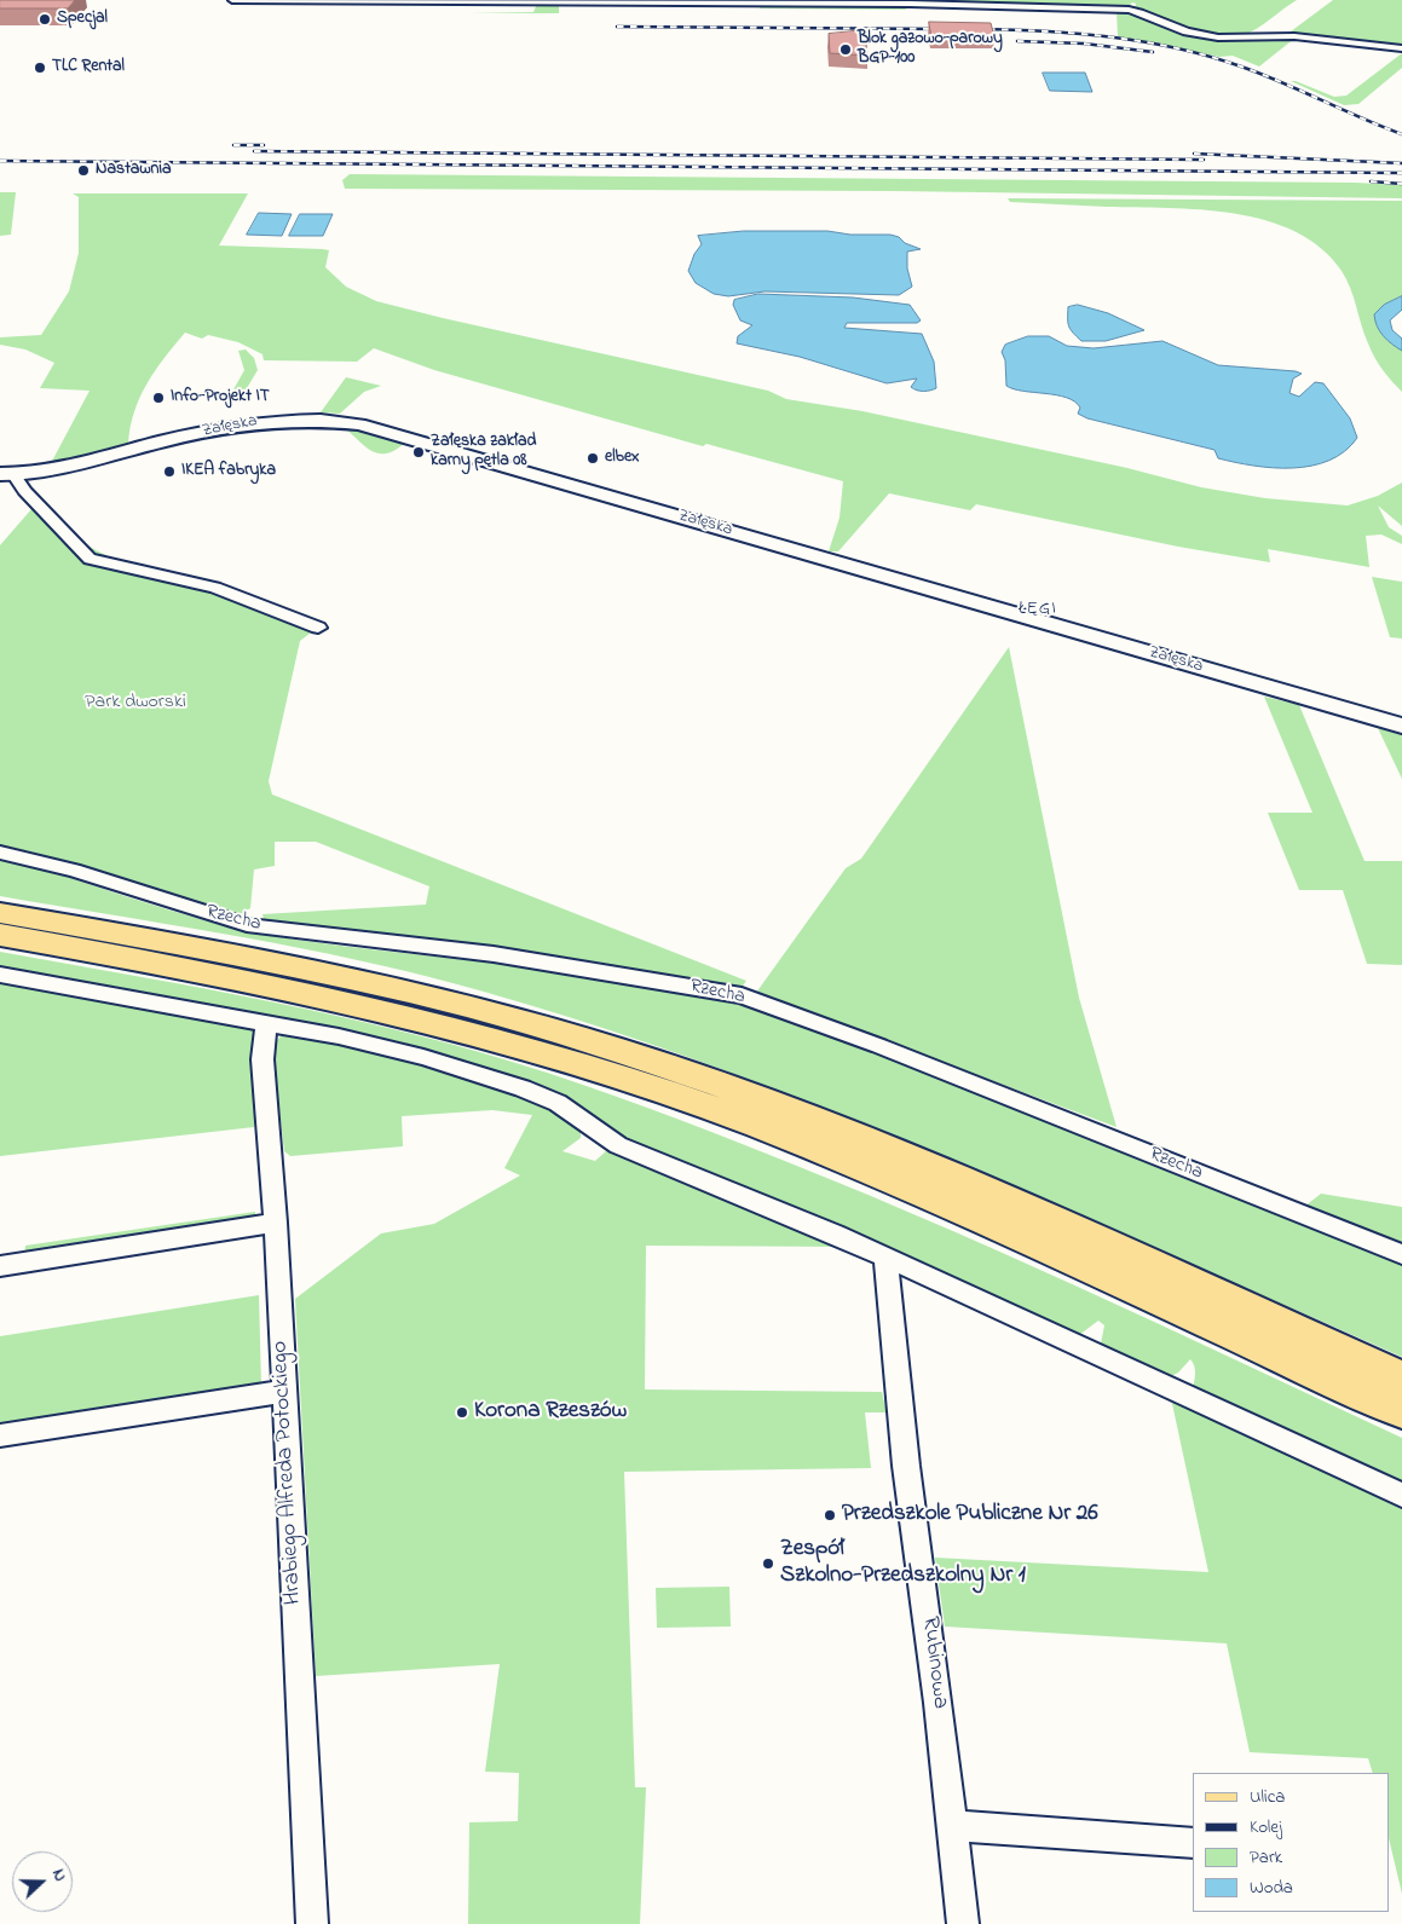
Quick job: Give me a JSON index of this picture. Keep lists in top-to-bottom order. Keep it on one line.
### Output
{"streets":{"street":["Załęska","Rzecha","Hrabiego Alfreda Potockiego","Rubinowa"]},"districts":["ŁĘGI"],"parks":["Park dworski"],"places":["Specjal","Blok gazowo-parowy BGP-100","TLC Rental","Nastawnia","Info-Projekt IT","Załęska zakład karny pętla 08","elbex","IKEA fabryka","Korona Rzeszów","Przedszkole Publiczne Nr 26","Zespół Szkolno-Przedszkolny Nr 1"],"legend":["Ulica","Kolej","Park","Woda"],"north":"right"}
